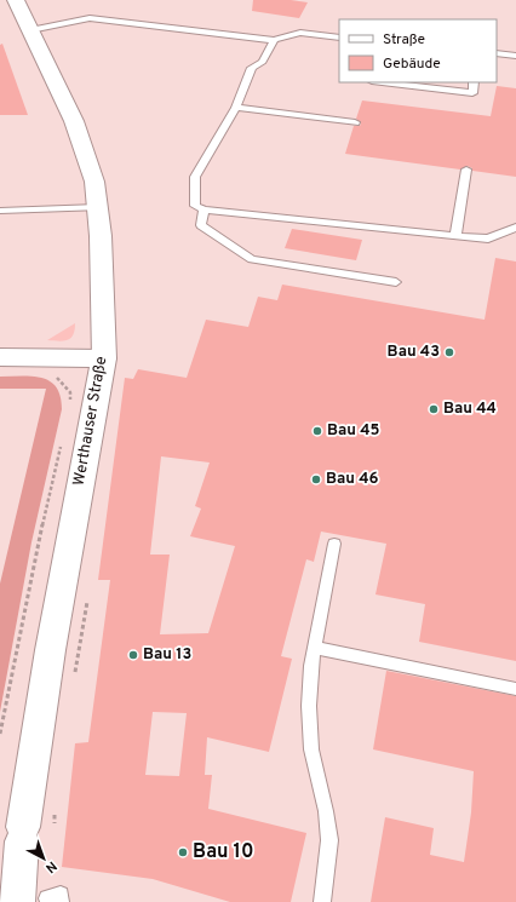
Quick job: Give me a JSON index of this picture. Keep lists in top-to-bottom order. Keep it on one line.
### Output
{"streets":{"main road":["Werthauser Straße"]},"places":["Bau 43","Bau 44","Bau 45","Bau 46","Bau 13","Bau 10"],"legend":["Straße","Gebäude"],"north":"bottom right"}
